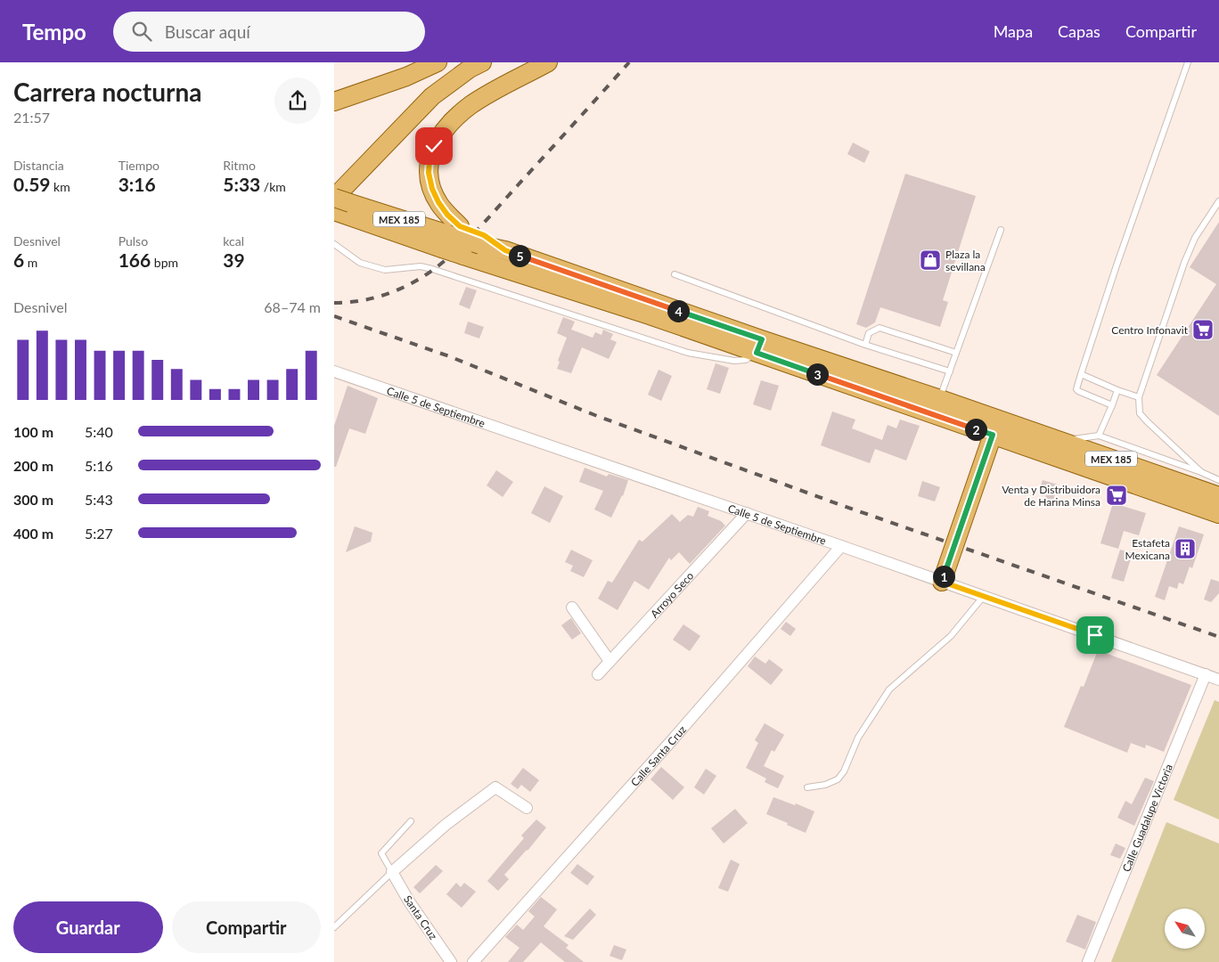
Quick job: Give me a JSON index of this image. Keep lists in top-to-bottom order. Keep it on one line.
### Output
{"streets":{"main road":["MEX 185"],"street":["Calle 5 de Septiembre","Arroyo Seco","Calle Santa Cruz","Calle Guadalupe Victoria","Santa Cruz"]},"crossings":[["Calle 5 de Septiembre","Arroyo Seco"],["Calle 5 de Septiembre","Calle Santa Cruz"],["Calle 5 de Septiembre","Calle Guadalupe Victoria"]],"places":{"shop":["Plaza la sevillana"],"supermarket":["Centro Infonavit","Venta y Distribuidora de Harina Minsa"],"building":["Estafeta Mexicana"]},"north":"top left","page":{"header":"Tempo","search":"Buscar aquí","nav":["Mapa","Capas","Compartir"],"heading":["Carrera nocturna","21:57"],"stats":[["Distancia","0.59 km"],["Tiempo","3:16"],["Ritmo","5:33 /km"],["Desnivel","6 m"],["Pulso","166 bpm"],["kcal","39"]],"pins":["5","4","3","2","1"],"chart":["Desnivel","68–74 m"],"list":[{"name":"100 m","note":"5:40"},{"name":"200 m","note":"5:16"},{"name":"300 m","note":"5:43"},{"name":"400 m","note":"5:27"}],"buttons":["Guardar","Compartir"]}}
